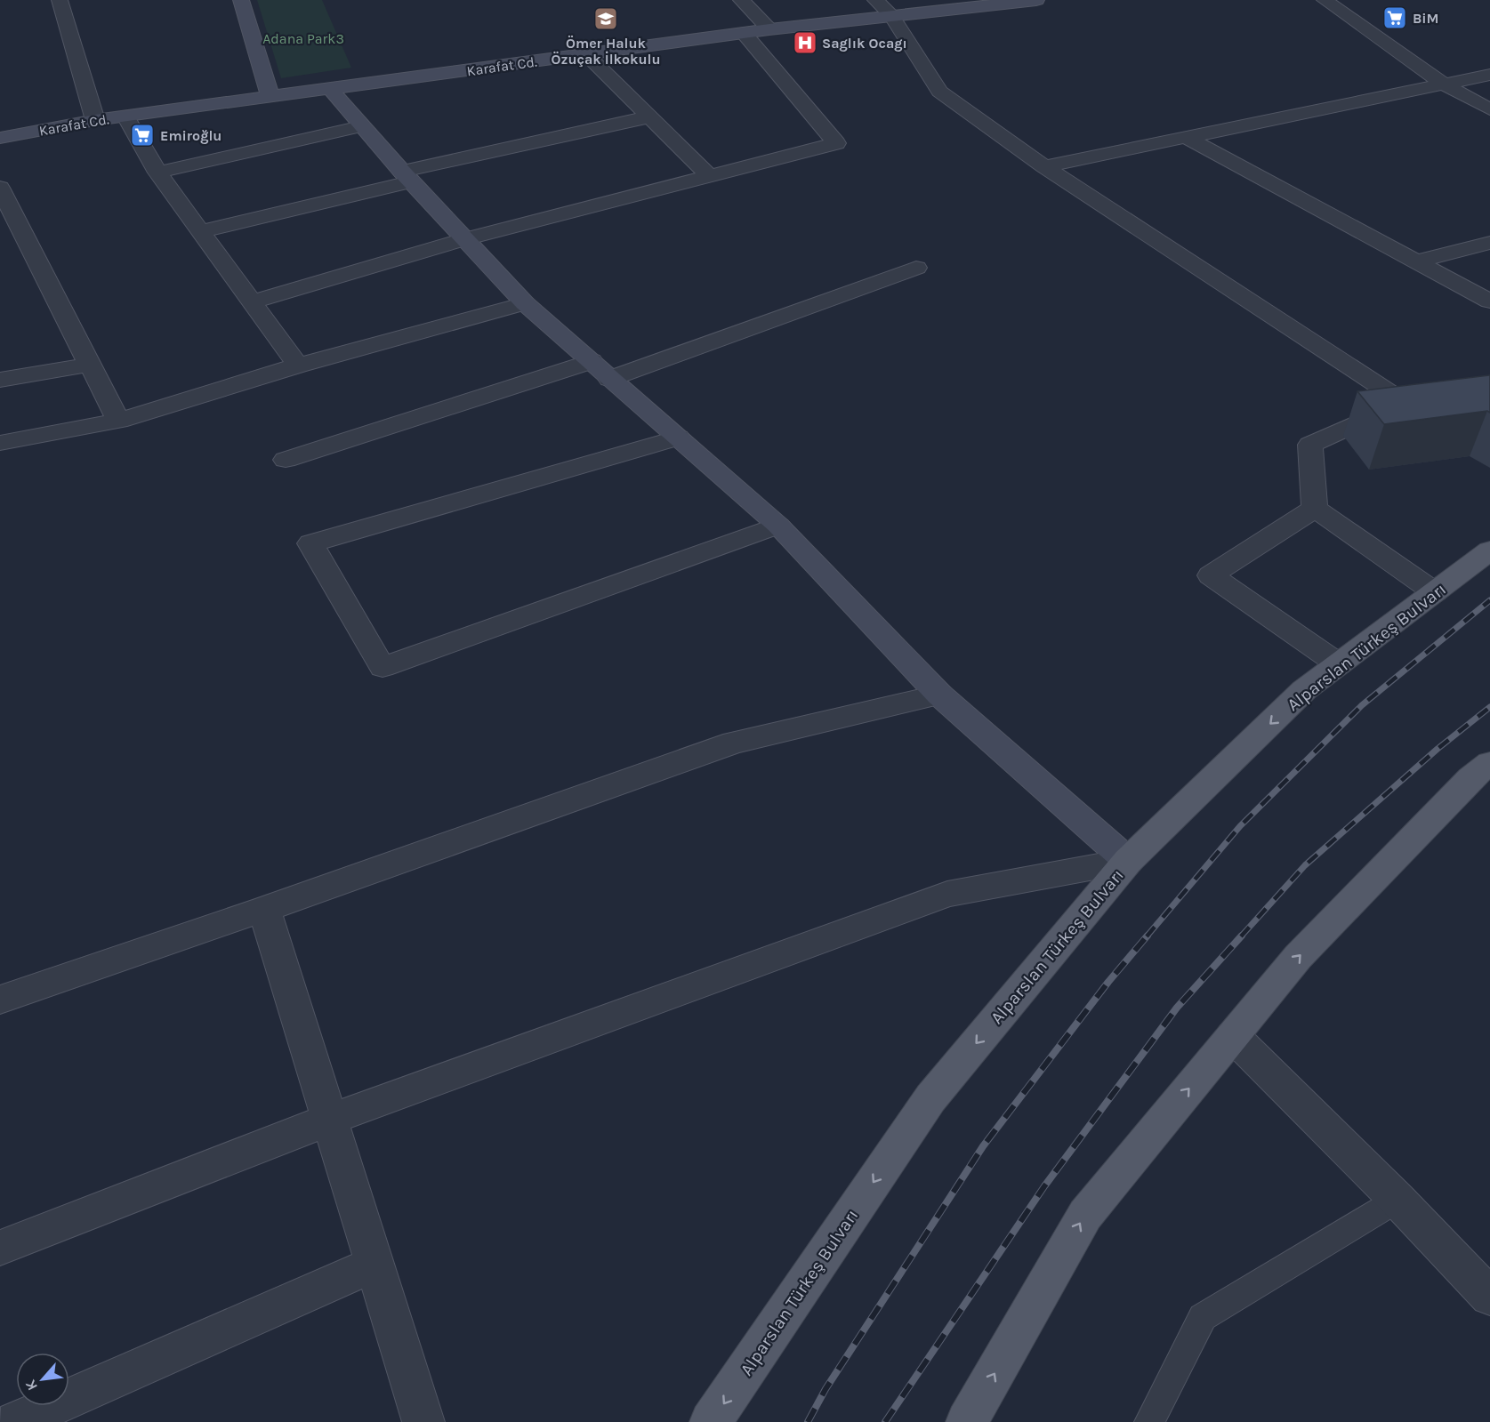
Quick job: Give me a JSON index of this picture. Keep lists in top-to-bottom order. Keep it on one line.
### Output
{"streets":{"main road":["Karafat Cd.","Alparslan Türkeş Bulvarı"]},"parks":["Adana Park3"],"places":{"supermarket":["BiM","Emiroğlu"],"school or university":["Ömer Haluk Özuçak İlkokulu"],"hospital":["Saglık Ocagı"]},"north":"bottom left"}
